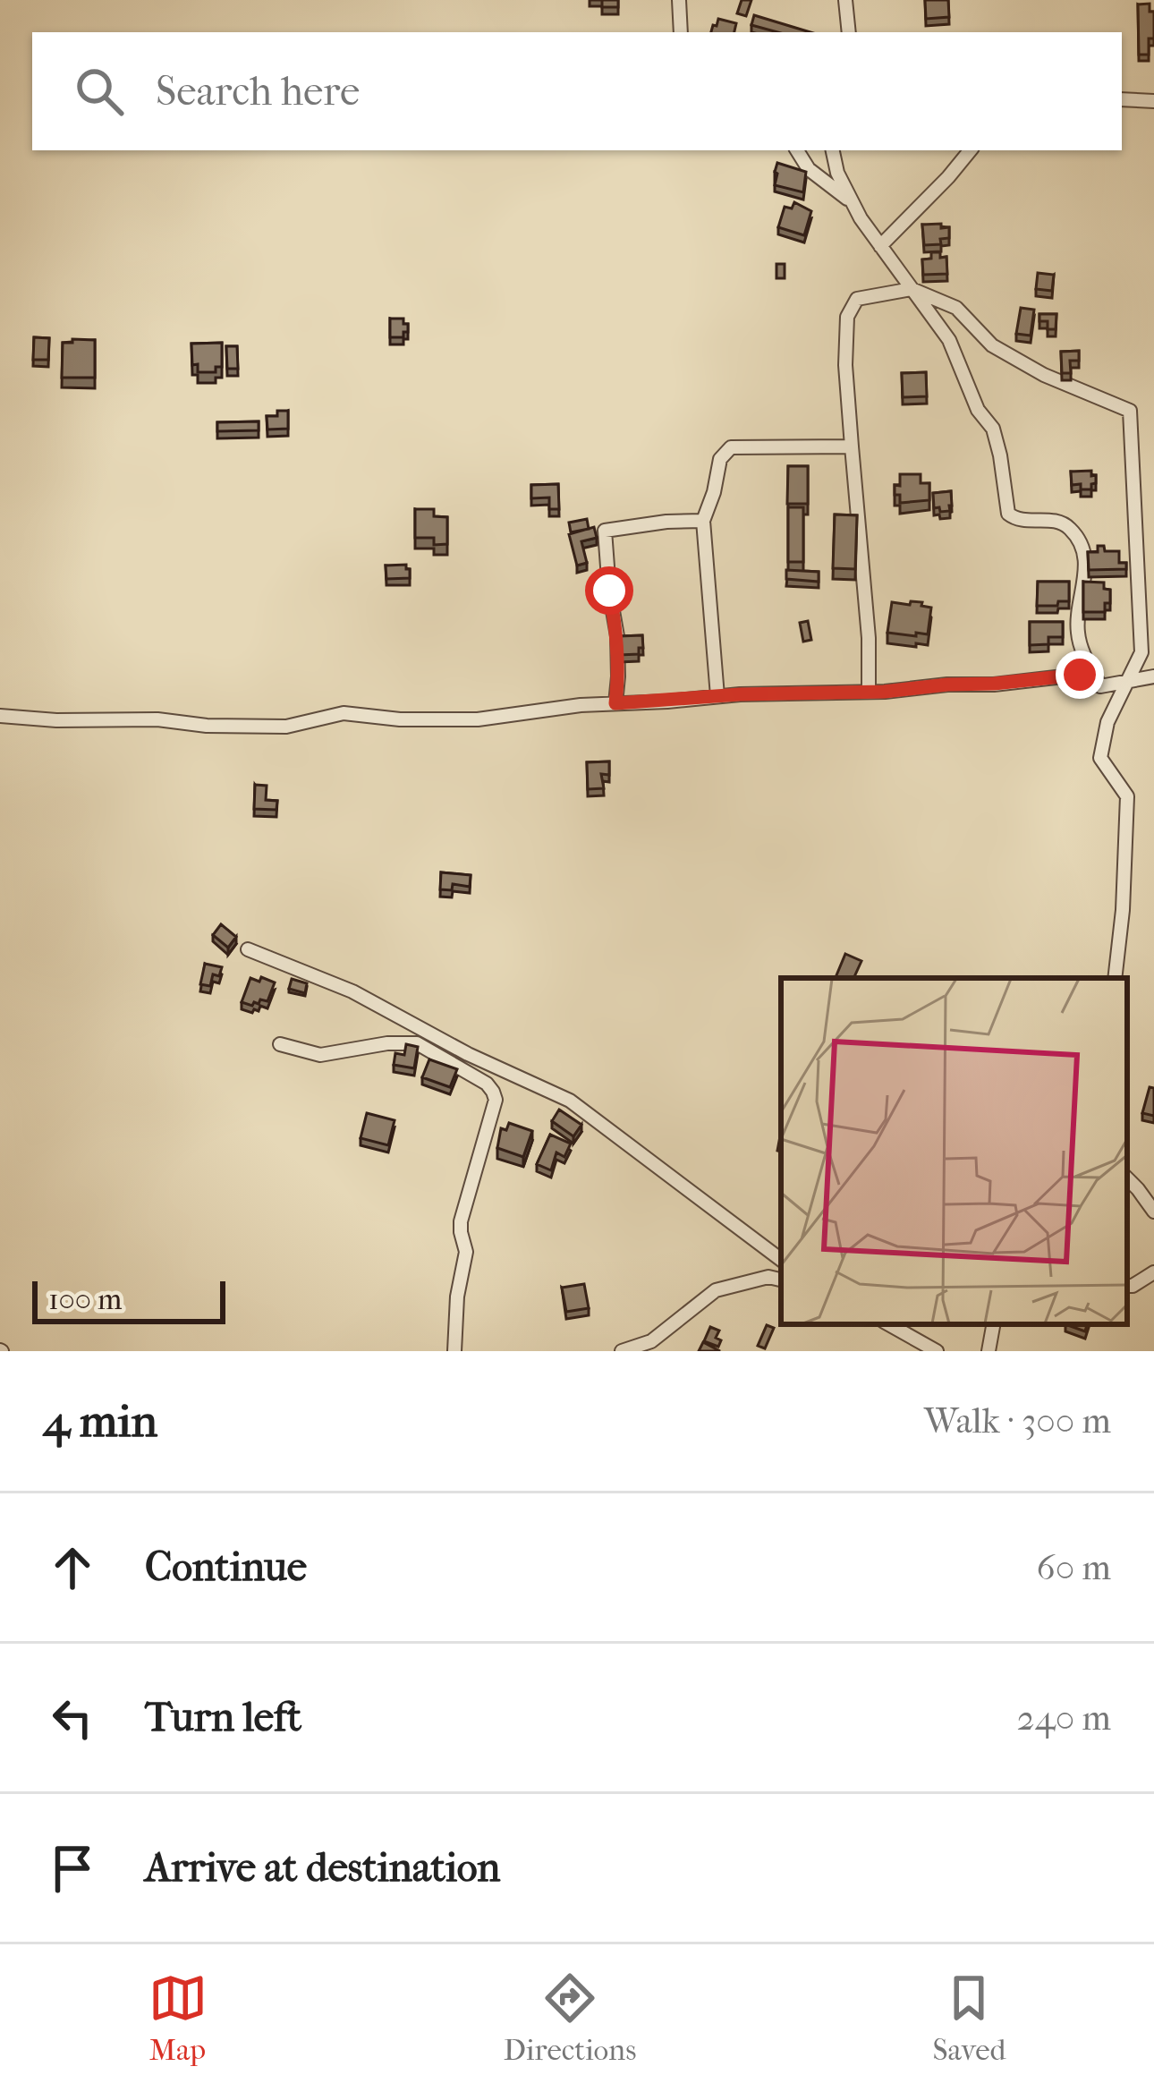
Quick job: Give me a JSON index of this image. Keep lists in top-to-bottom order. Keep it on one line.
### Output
{"scale_bar":"100 m","page":{"search":"Search here","scale":"100 m","heading":["4 min","Walk · 300 m"],"list":[["Continue","60 m"],["Turn left","240 m"],"Arrive at destination"],"nav":["Map","Directions","Saved"]}}
